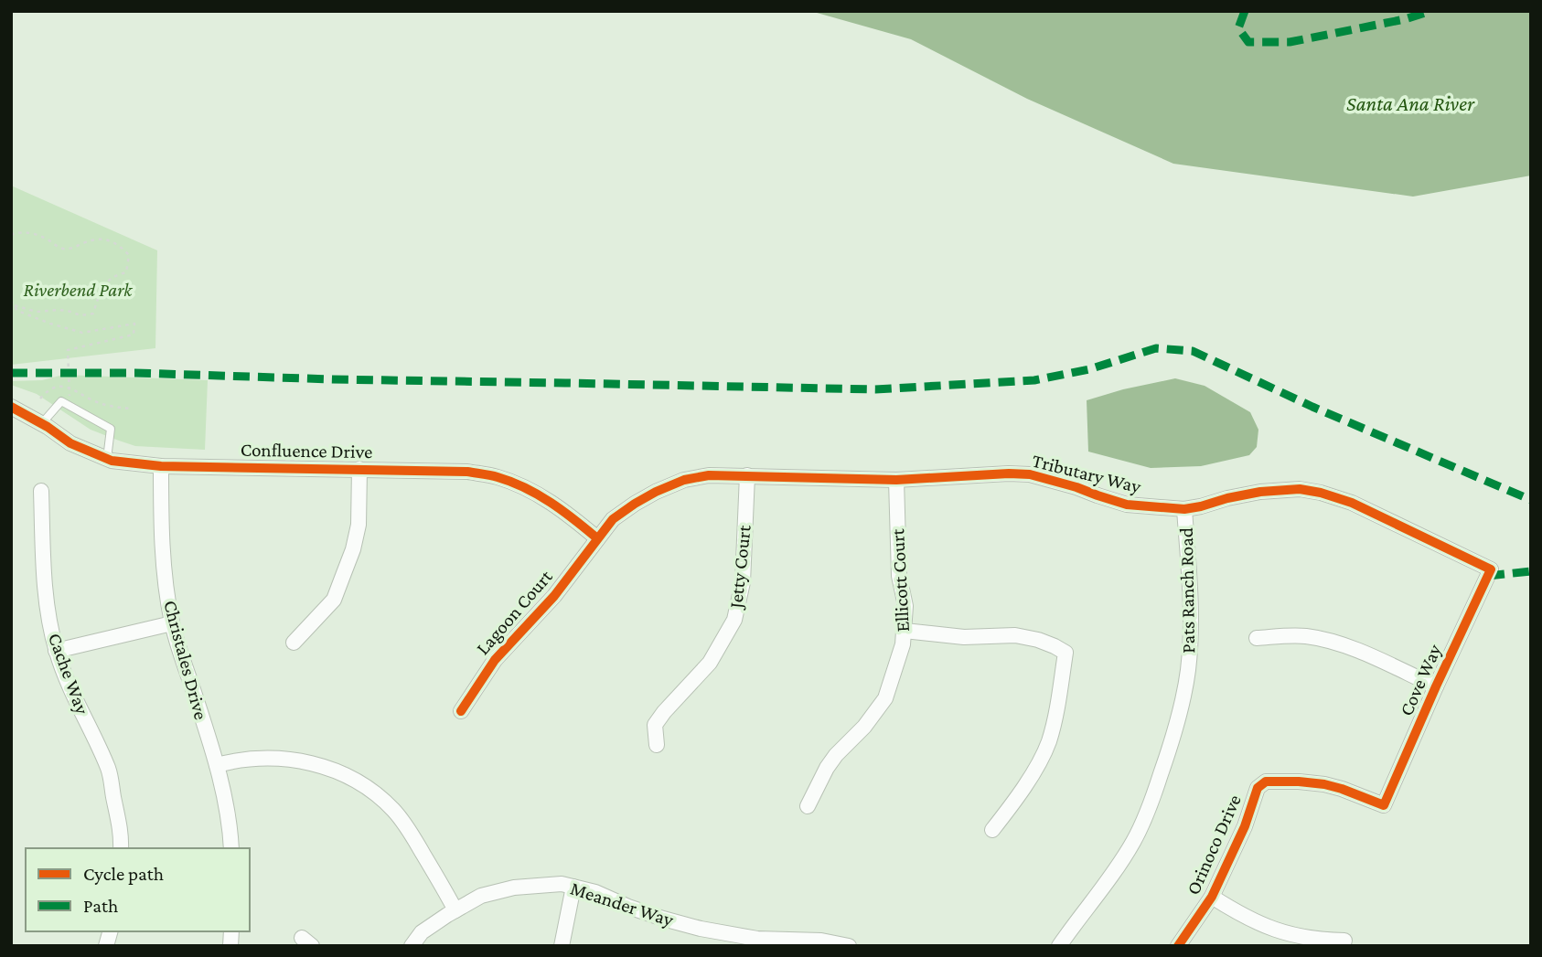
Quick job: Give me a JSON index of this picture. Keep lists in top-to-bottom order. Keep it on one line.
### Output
{"streets":{"street":["Confluence Drive","Tributary Way","Jetty Court","Ellicott Court","Pats Ranch Road","Lagoon Court","Christales Drive","Cache Way","Cove Way","Orinoco Drive","Meander Way"]},"crossings":[["Confluence Drive","Tributary Way"],["Confluence Drive","Lagoon Court"],["Confluence Drive","Christales Drive"],["Tributary Way","Jetty Court"],["Tributary Way","Ellicott Court"],["Tributary Way","Pats Ranch Road"],["Tributary Way","Lagoon Court"],["Tributary Way","Cove Way"],["Cove Way","Orinoco Drive"]],"water":["Santa Ana River"],"parks":["Riverbend Park"],"legend":["Cycle path","Path"]}
